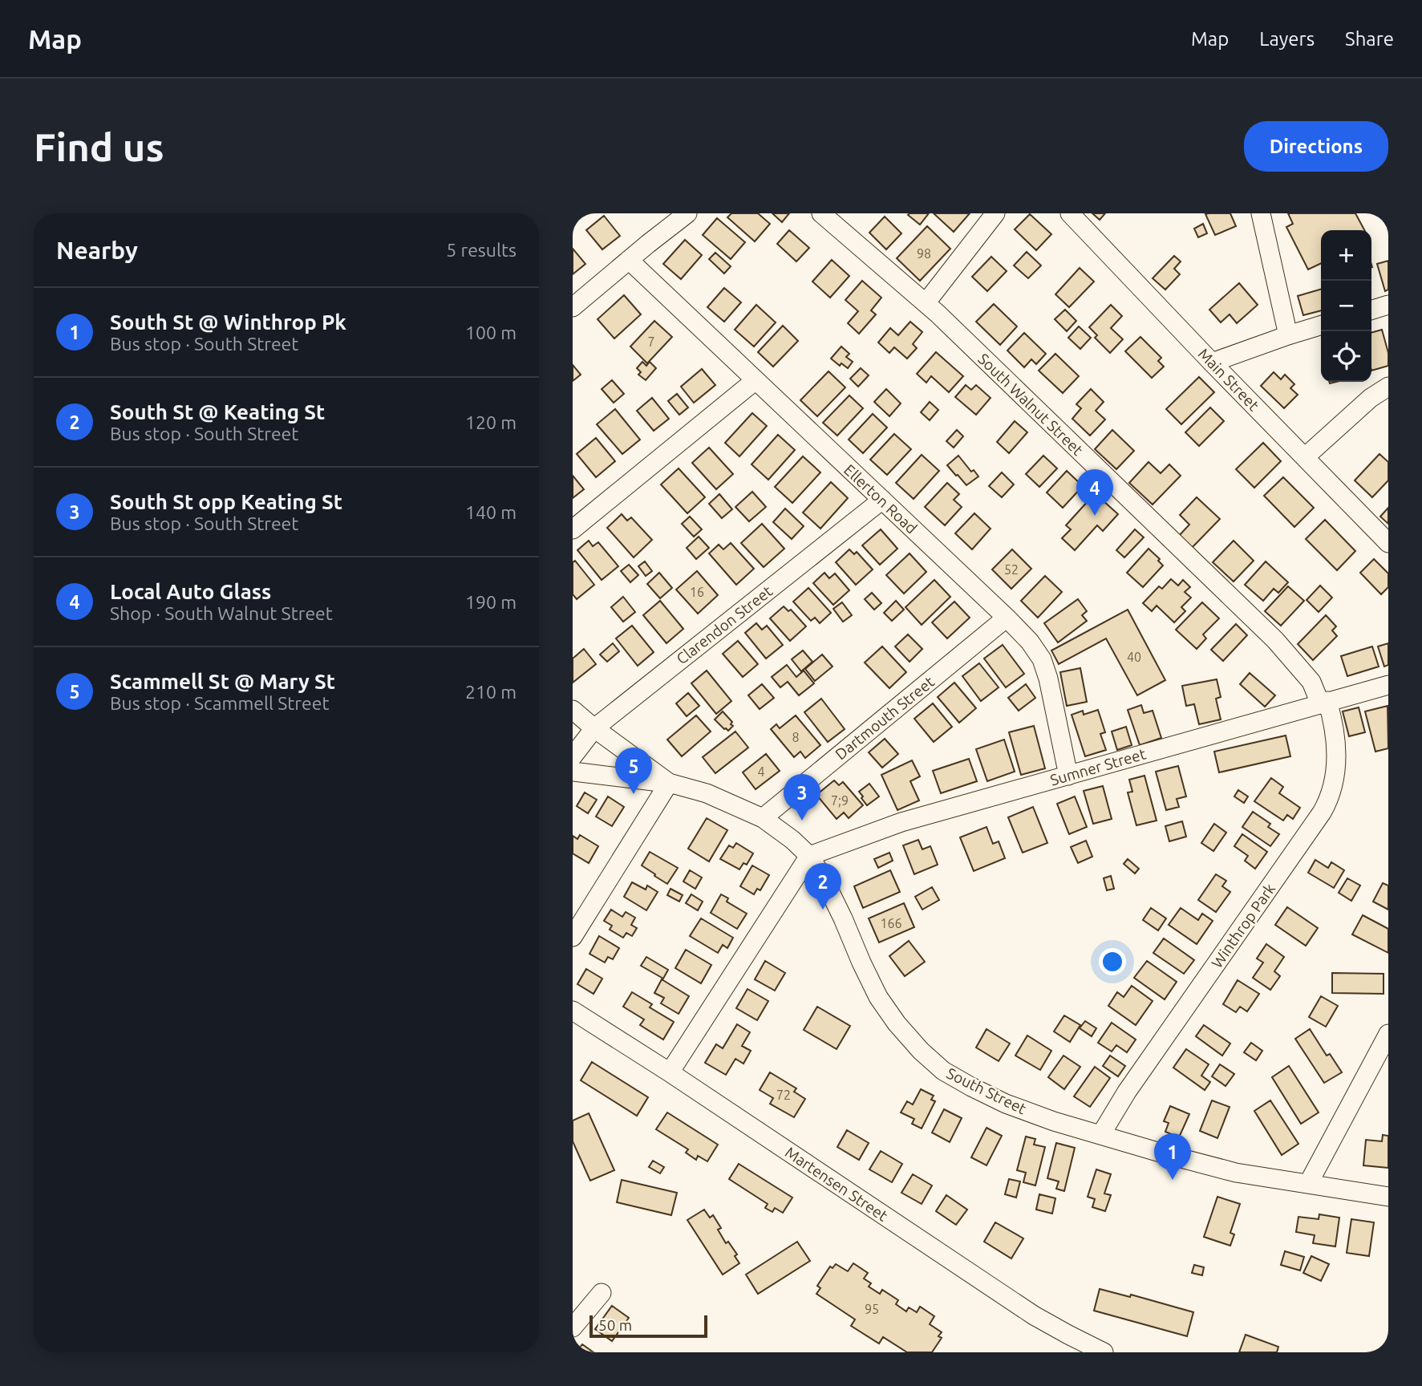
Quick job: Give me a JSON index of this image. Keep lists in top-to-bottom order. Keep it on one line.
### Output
{"streets":{"street":["Main Street","South Walnut Street","Ellerton Road","Clarendon Street","Dartmouth Street","Sumner Street","Winthrop Park","South Street","Martensen Street"]},"crossings":[["South Walnut Street","Sumner Street"],["South Walnut Street","Winthrop Park"],["Ellerton Road","Clarendon Street"],["Ellerton Road","Dartmouth Street"],["Ellerton Road","Sumner Street"],["Clarendon Street","South Street"],["Dartmouth Street","South Street"],["Sumner Street","Winthrop Park"],["Sumner Street","South Street"],["Winthrop Park","South Street"]],"house_numbers":["98","7","52","16","40","8","4","7;9","166","72","95"],"scale_bar":"50 m","page":{"header":"Map","nav":["Map","Layers","Share"],"buttons":"Directions","title":"Find us","heading":["Nearby","5 results"],"map_buttons":["+","−"],"list":[{"mark":"1","name":"South St @ Winthrop Pk","note":"Bus stop · South Street","value":"100 m"},{"mark":"2","name":"South St @ Keating St","note":"Bus stop · South Street","value":"120 m"},{"mark":"3","name":"South St opp Keating St","note":"Bus stop · South Street","value":"140 m"},{"mark":"4","name":"Local Auto Glass","note":"Shop · South Walnut Street","value":"190 m"},{"mark":"5","name":"Scammell St @ Mary St","note":"Bus stop · Scammell Street","value":"210 m"}],"pins":["4","5","3","2","1"],"scale":"50 m"}}
